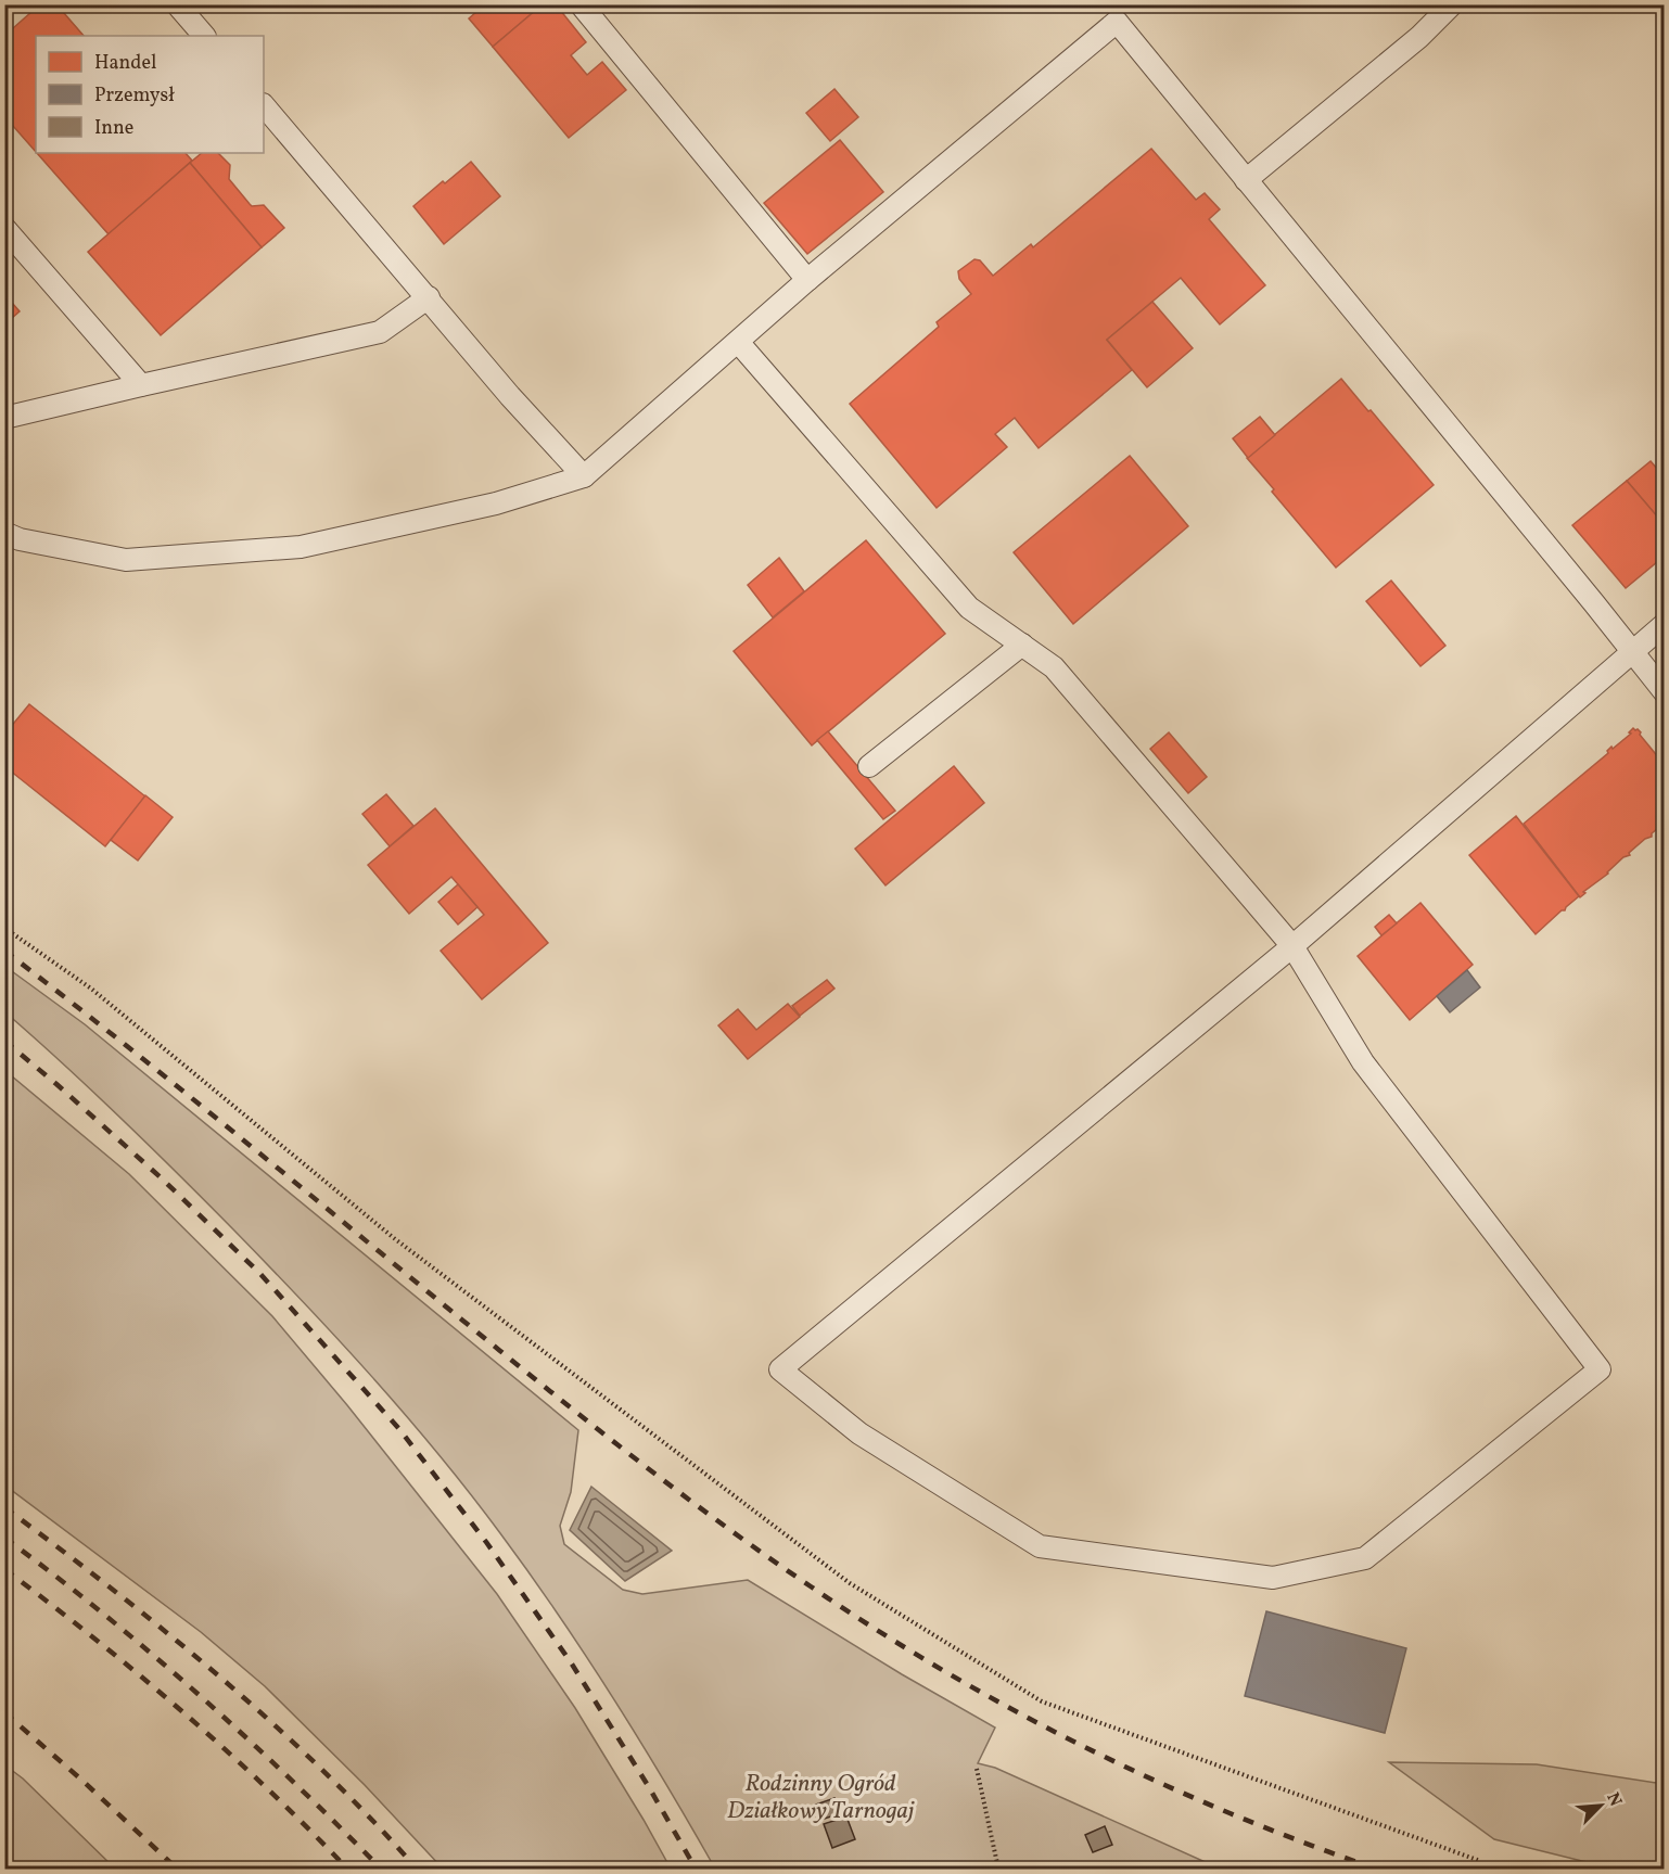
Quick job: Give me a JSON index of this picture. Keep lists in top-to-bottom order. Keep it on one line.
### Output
{"parks":["Rodzinny Ogród Działkowy Tarnogaj"],"legend":["Handel","Przemysł","Inne"],"north":"top right"}
